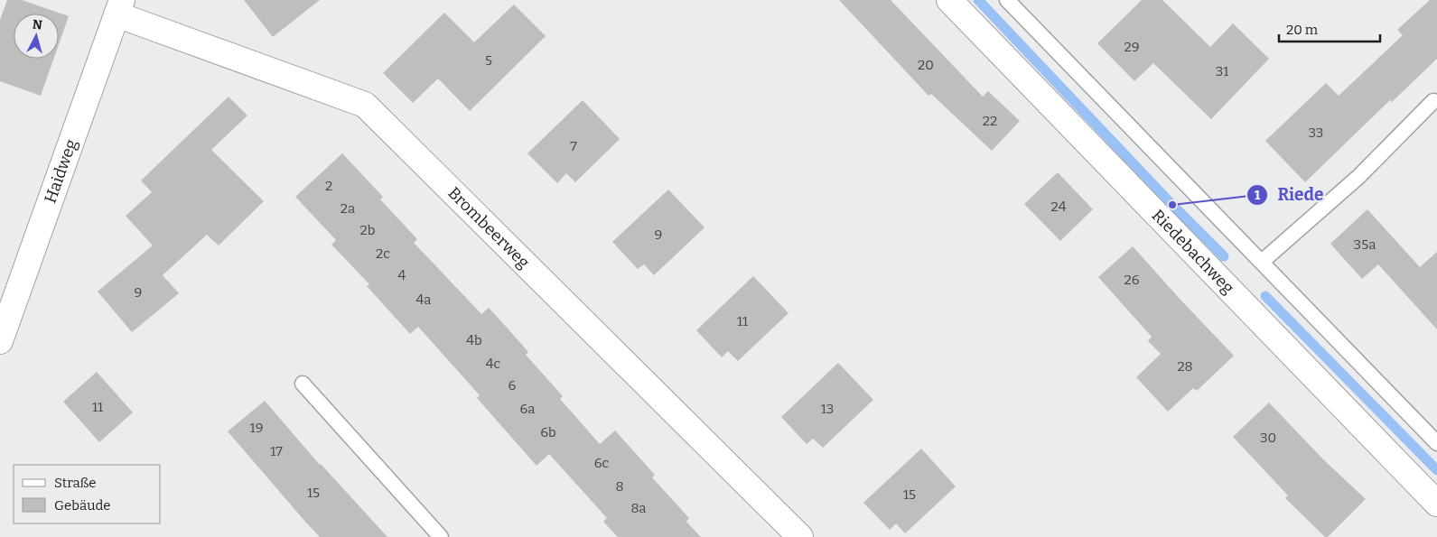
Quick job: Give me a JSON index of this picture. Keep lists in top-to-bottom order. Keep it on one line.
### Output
{"streets":{"street":["Haidweg","Brombeerweg","Riedebachweg"]},"crossings":[["Haidweg","Brombeerweg"]],"places":["Riede"],"house_numbers":["29","5","20","31","22","33","7","2","24","2a","2b","9","35a","2c","4","26","9","4a","11","4b","4c","28","6","11","6a","13","19","6b","30","17","6c","8","15","15","8a"],"legend":["Straße","Gebäude"],"scale_bar":"20 m","north":"top"}
